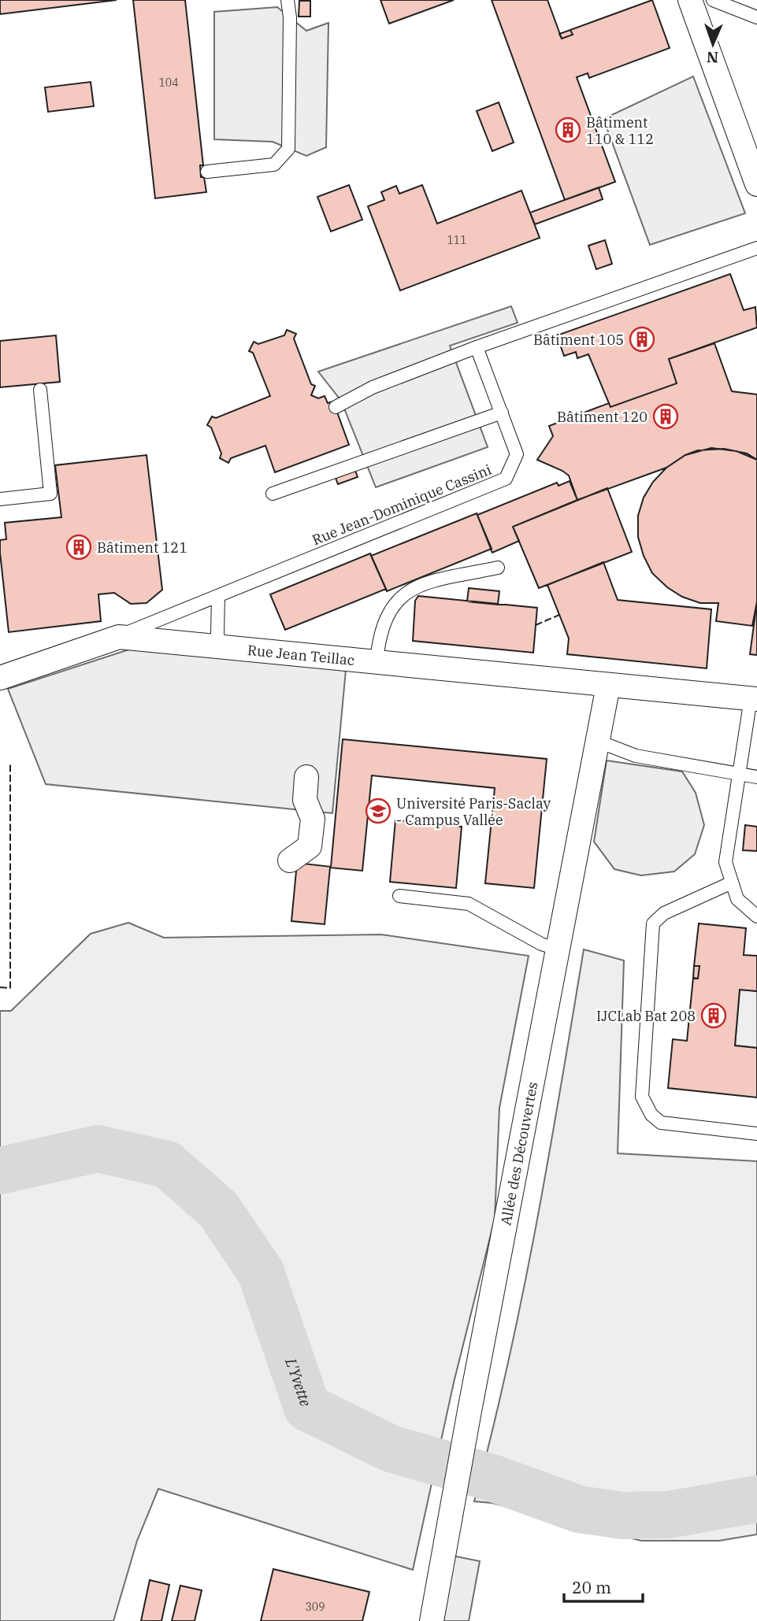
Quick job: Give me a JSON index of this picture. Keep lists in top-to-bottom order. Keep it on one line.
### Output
{"streets":{"street":["Rue Jean Teillac","Allée des Découvertes"],"lane":["Rue Jean-Dominique Cassini"]},"crossings":[["Rue Jean-Dominique Cassini","Rue Jean Teillac"],["Rue Jean Teillac","Allée des Découvertes"]],"water":["L'Yvette"],"places":{"building":["Bâtiment 110 & 112","Bâtiment 105","Bâtiment 120","Bâtiment 121","IJCLab Bat 208"],"school or university":["Université Paris-Saclay - Campus Vallée"]},"house_numbers":["104","111","309"],"scale_bar":"20 m","north":"bottom"}
